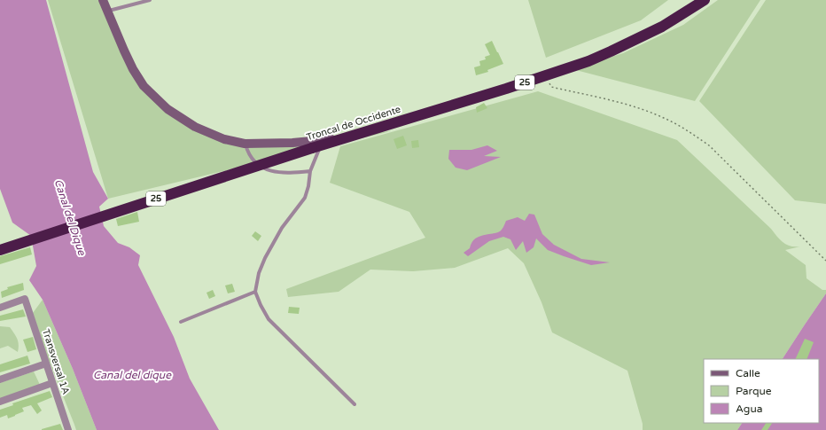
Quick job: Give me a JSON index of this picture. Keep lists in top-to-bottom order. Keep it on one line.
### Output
{"streets":{"highway":["25","Troncal de Occidente"],"street":["Transversal 1A"]},"water":["Canal del Dique","Canal del dique"],"legend":["Calle","Parque","Agua"]}
